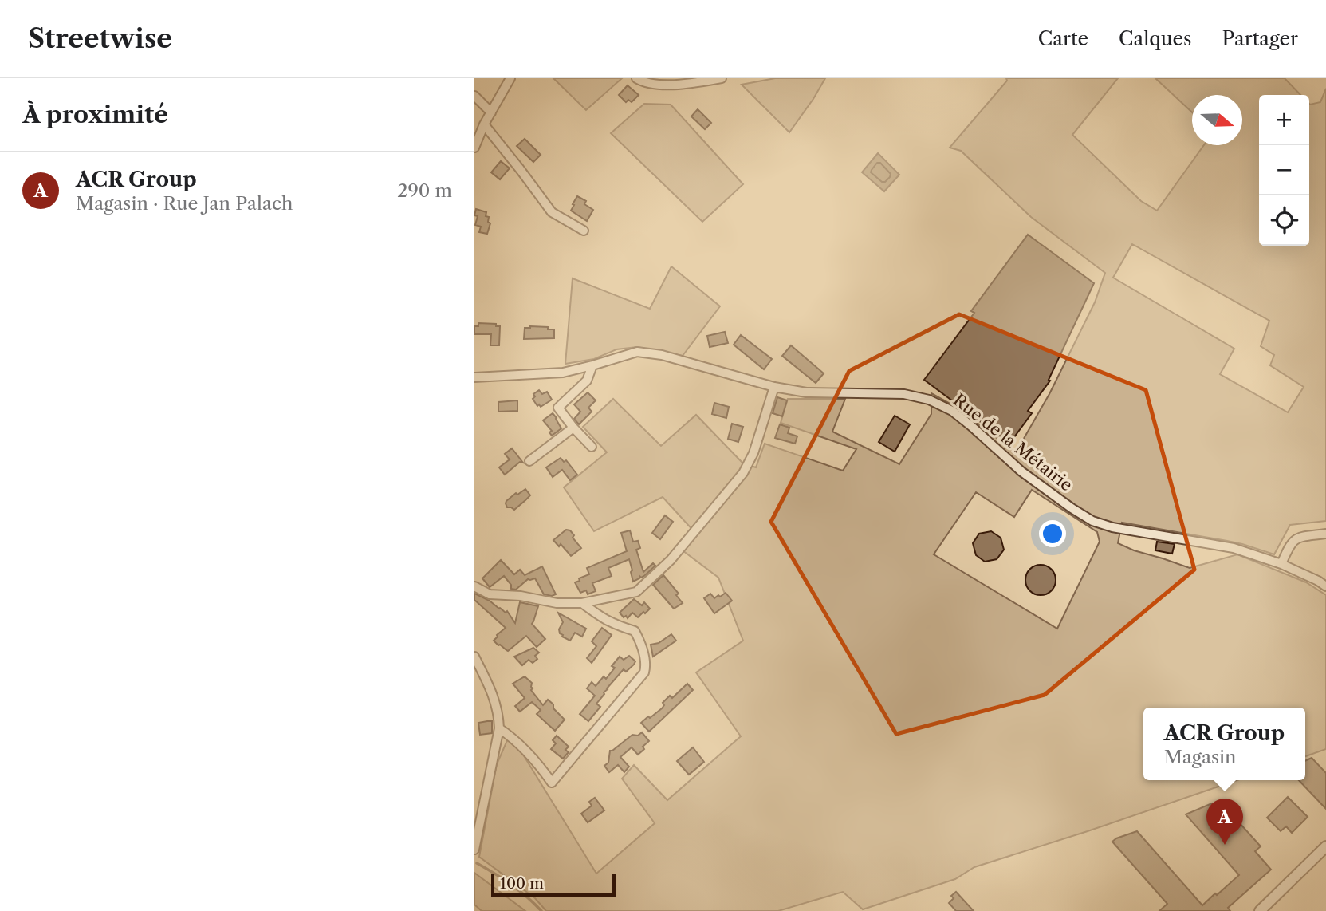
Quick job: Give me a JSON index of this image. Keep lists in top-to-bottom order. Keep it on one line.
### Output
{"streets":{"street":["Rue de la Métairie"]},"scale_bar":"100 m","north":"right","page":{"header":"Streetwise","nav":["Carte","Calques","Partager"],"heading":"À proximité","map_buttons":["+","−"],"list":[{"mark":"A","name":"ACR Group","note":"Magasin · Rue Jan Palach","value":"290 m"}],"popup":["ACR Group","Magasin"],"pins":"A","scale":"100 m"}}
